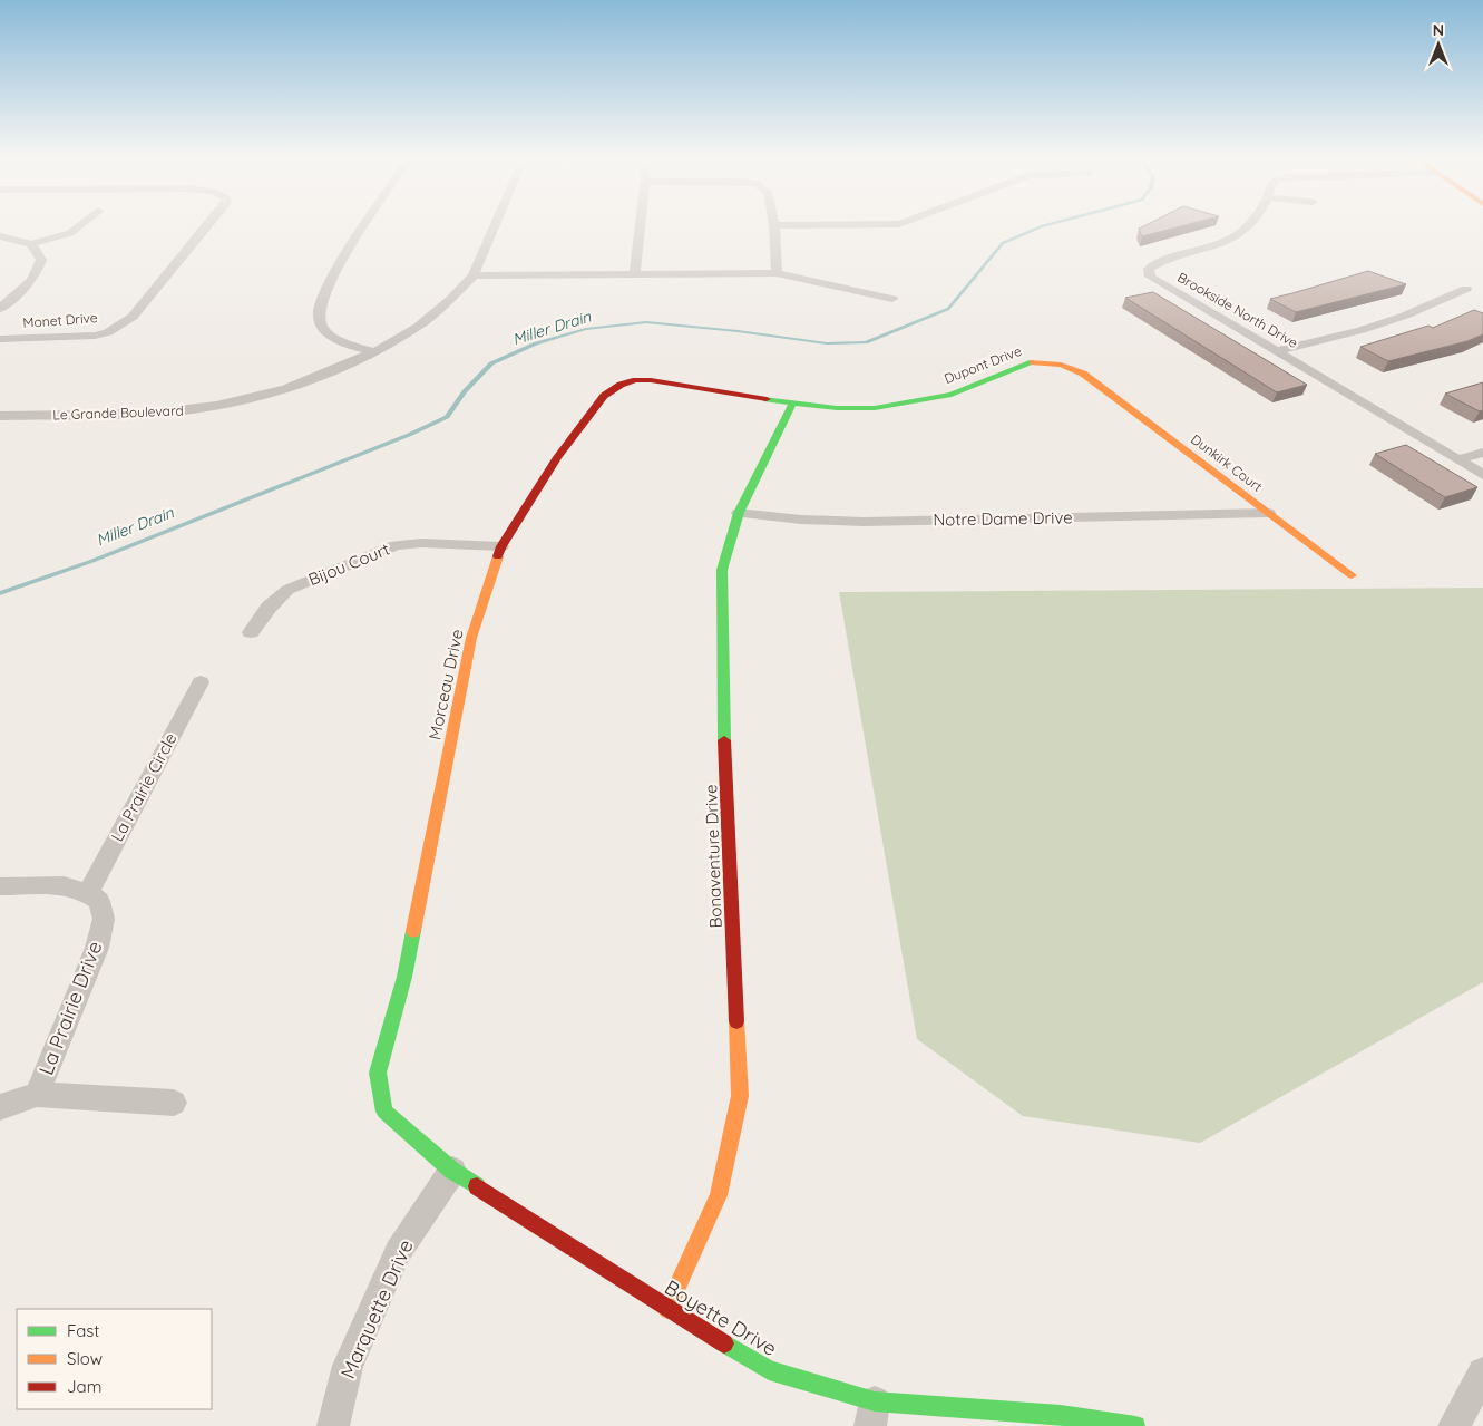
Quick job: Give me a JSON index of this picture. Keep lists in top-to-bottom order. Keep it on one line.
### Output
{"streets":{"street":["Brookside North Drive","Monet Drive","Dupont Drive","Le Grande Boulevard","Dunkirk Court","Notre Dame Drive","Bijou Court","Morceau Drive","La Prairie Circle","Bonaventure Drive","La Prairie Drive","Marquette Drive","Boyette Drive"]},"crossings":[["Dupont Drive","Dunkirk Court"],["Dupont Drive","Morceau Drive"],["Dupont Drive","Bonaventure Drive"],["Dunkirk Court","Notre Dame Drive"],["Notre Dame Drive","Bonaventure Drive"],["Bijou Court","Morceau Drive"],["Morceau Drive","Bonaventure Drive"],["Morceau Drive","Marquette Drive"],["Morceau Drive","Boyette Drive"],["La Prairie Circle","La Prairie Drive"],["Bonaventure Drive","Boyette Drive"],["Marquette Drive","Boyette Drive"]],"water":["Miller Drain"],"legend":["Fast","Slow","Jam"],"north":"top"}
